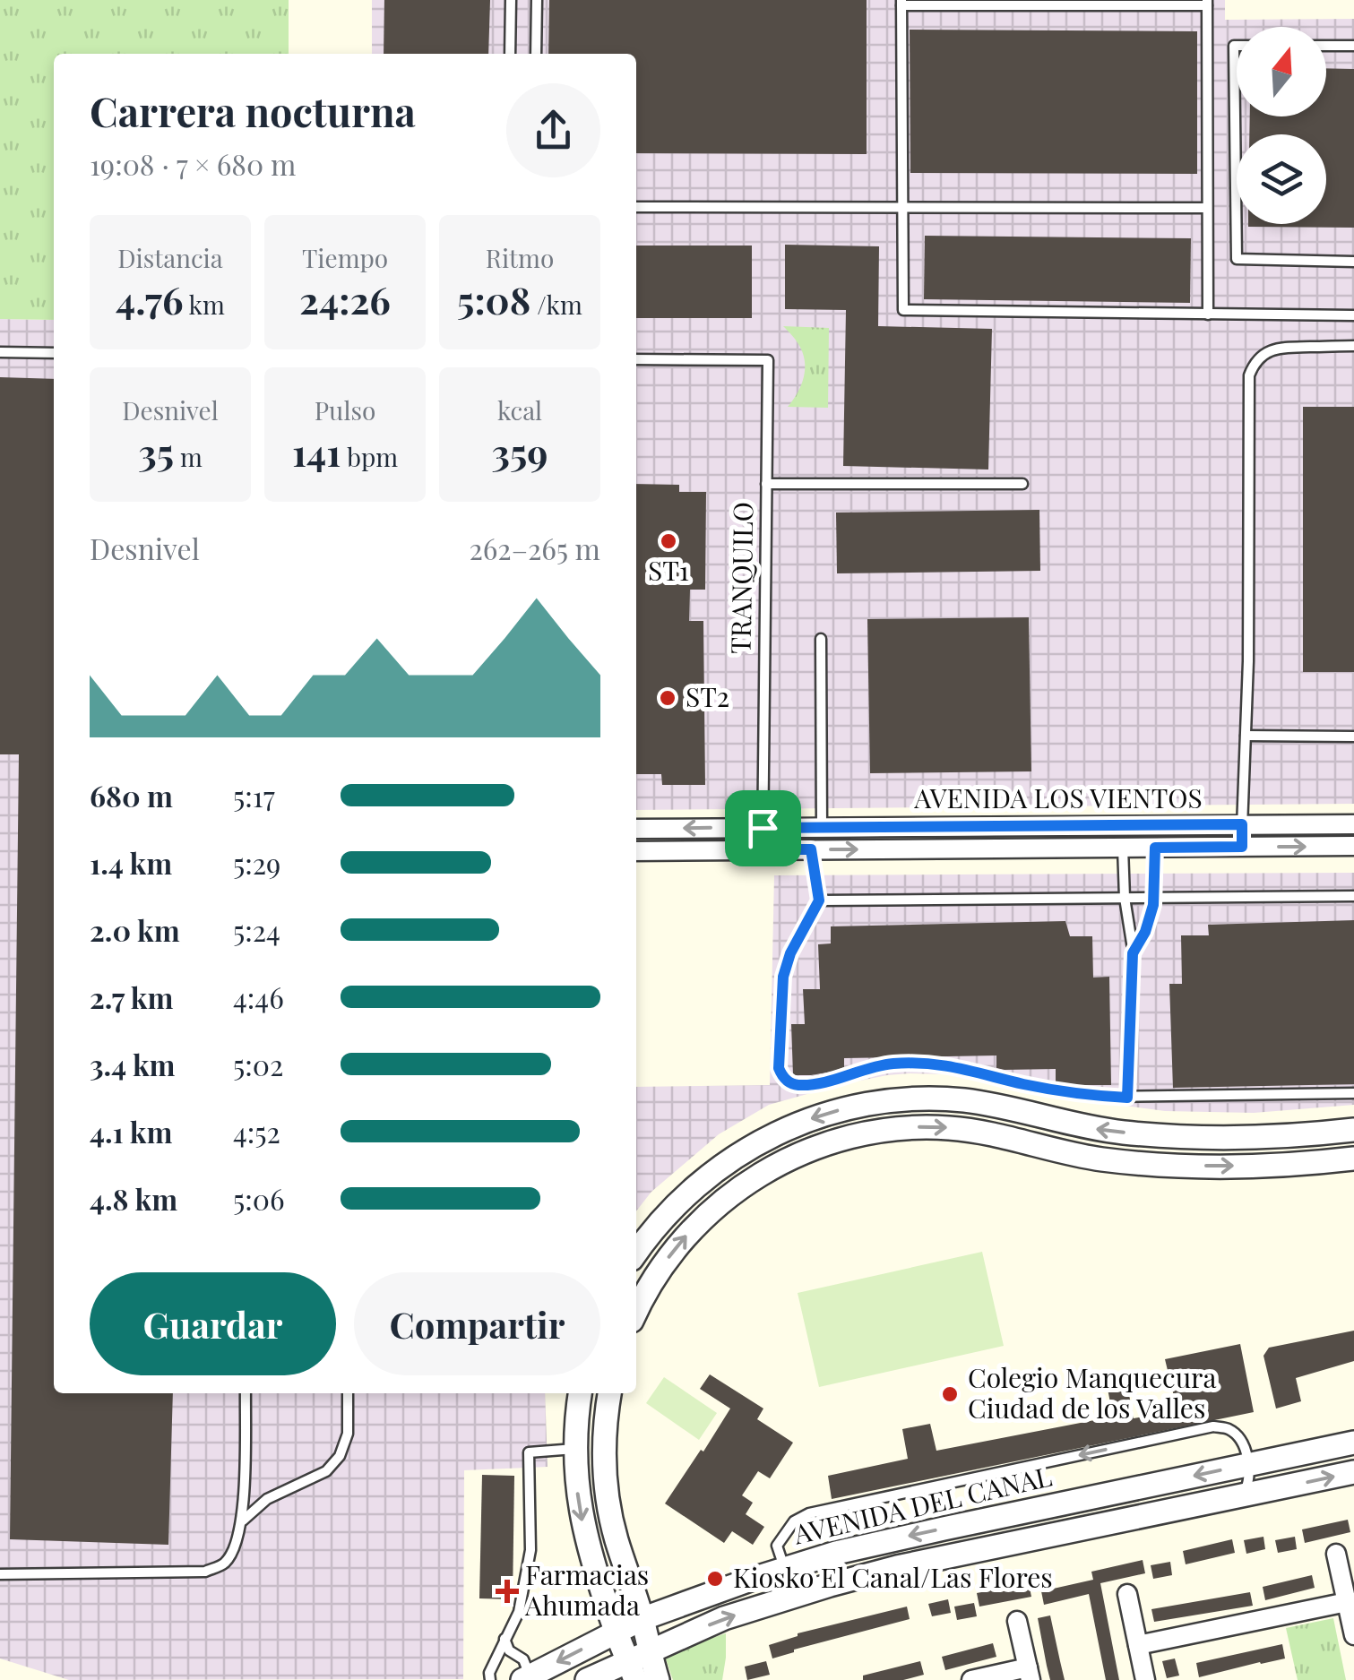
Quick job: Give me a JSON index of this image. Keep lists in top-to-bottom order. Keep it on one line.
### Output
{"streets":{"street":["AVENIDA LOS VIENTOS","AVENIDA DEL CANAL"],"lane":["TRANQUILO"]},"crossings":[["TRANQUILO","AVENIDA LOS VIENTOS"]],"places":{"other":["ST1","ST2","Colegio Manquecura Ciudad de los Valles","Kiosko El Canal/Las Flores"],"health":["Farmacias Ahumada"]},"north":"top","page":{"heading":["Carrera nocturna","19:08 · 7 × 680 m"],"stats":[["Distancia","4.76 km"],["Tiempo","24:26"],["Ritmo","5:08 /km"],["Desnivel","35 m"],["Pulso","141 bpm"],["kcal","359"]],"chart":["Desnivel","262–265 m"],"list":[{"name":"680 m","note":"5:17"},{"name":"1.4 km","note":"5:29"},{"name":"2.0 km","note":"5:24"},{"name":"2.7 km","note":"4:46"},{"name":"3.4 km","note":"5:02"},{"name":"4.1 km","note":"4:52"},{"name":"4.8 km","note":"5:06"}],"buttons":["Guardar","Compartir"]}}
